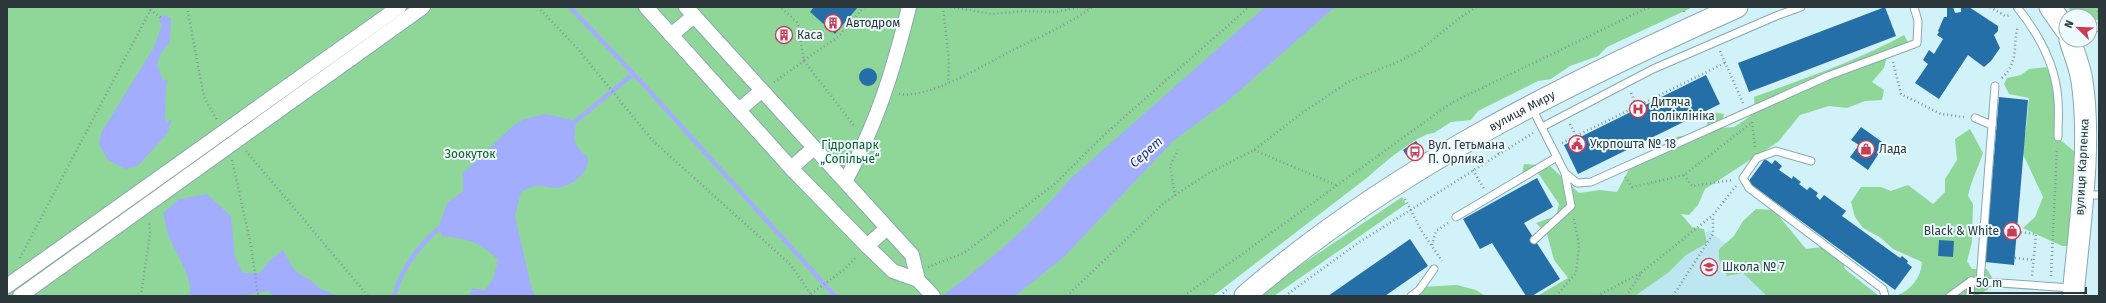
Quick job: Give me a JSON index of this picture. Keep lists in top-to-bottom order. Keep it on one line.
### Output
{"streets":{"main road":["вулиця Миру","вулиця Карпенка"]},"water":["Серет"],"parks":["Гідропарк „Сопільче“","Зоокуток"],"places":{"building":["Автодром","Каса"],"hospital":["Дитяча поліклініка"],"public building":["Укрпошта № 18"],"shop":["Лада","Black & White"],"bus stop":["Вул. Гетьмана П. Орлика"],"school or university":["Школа № 7"]},"scale_bar":"50 m","north":"top left"}
